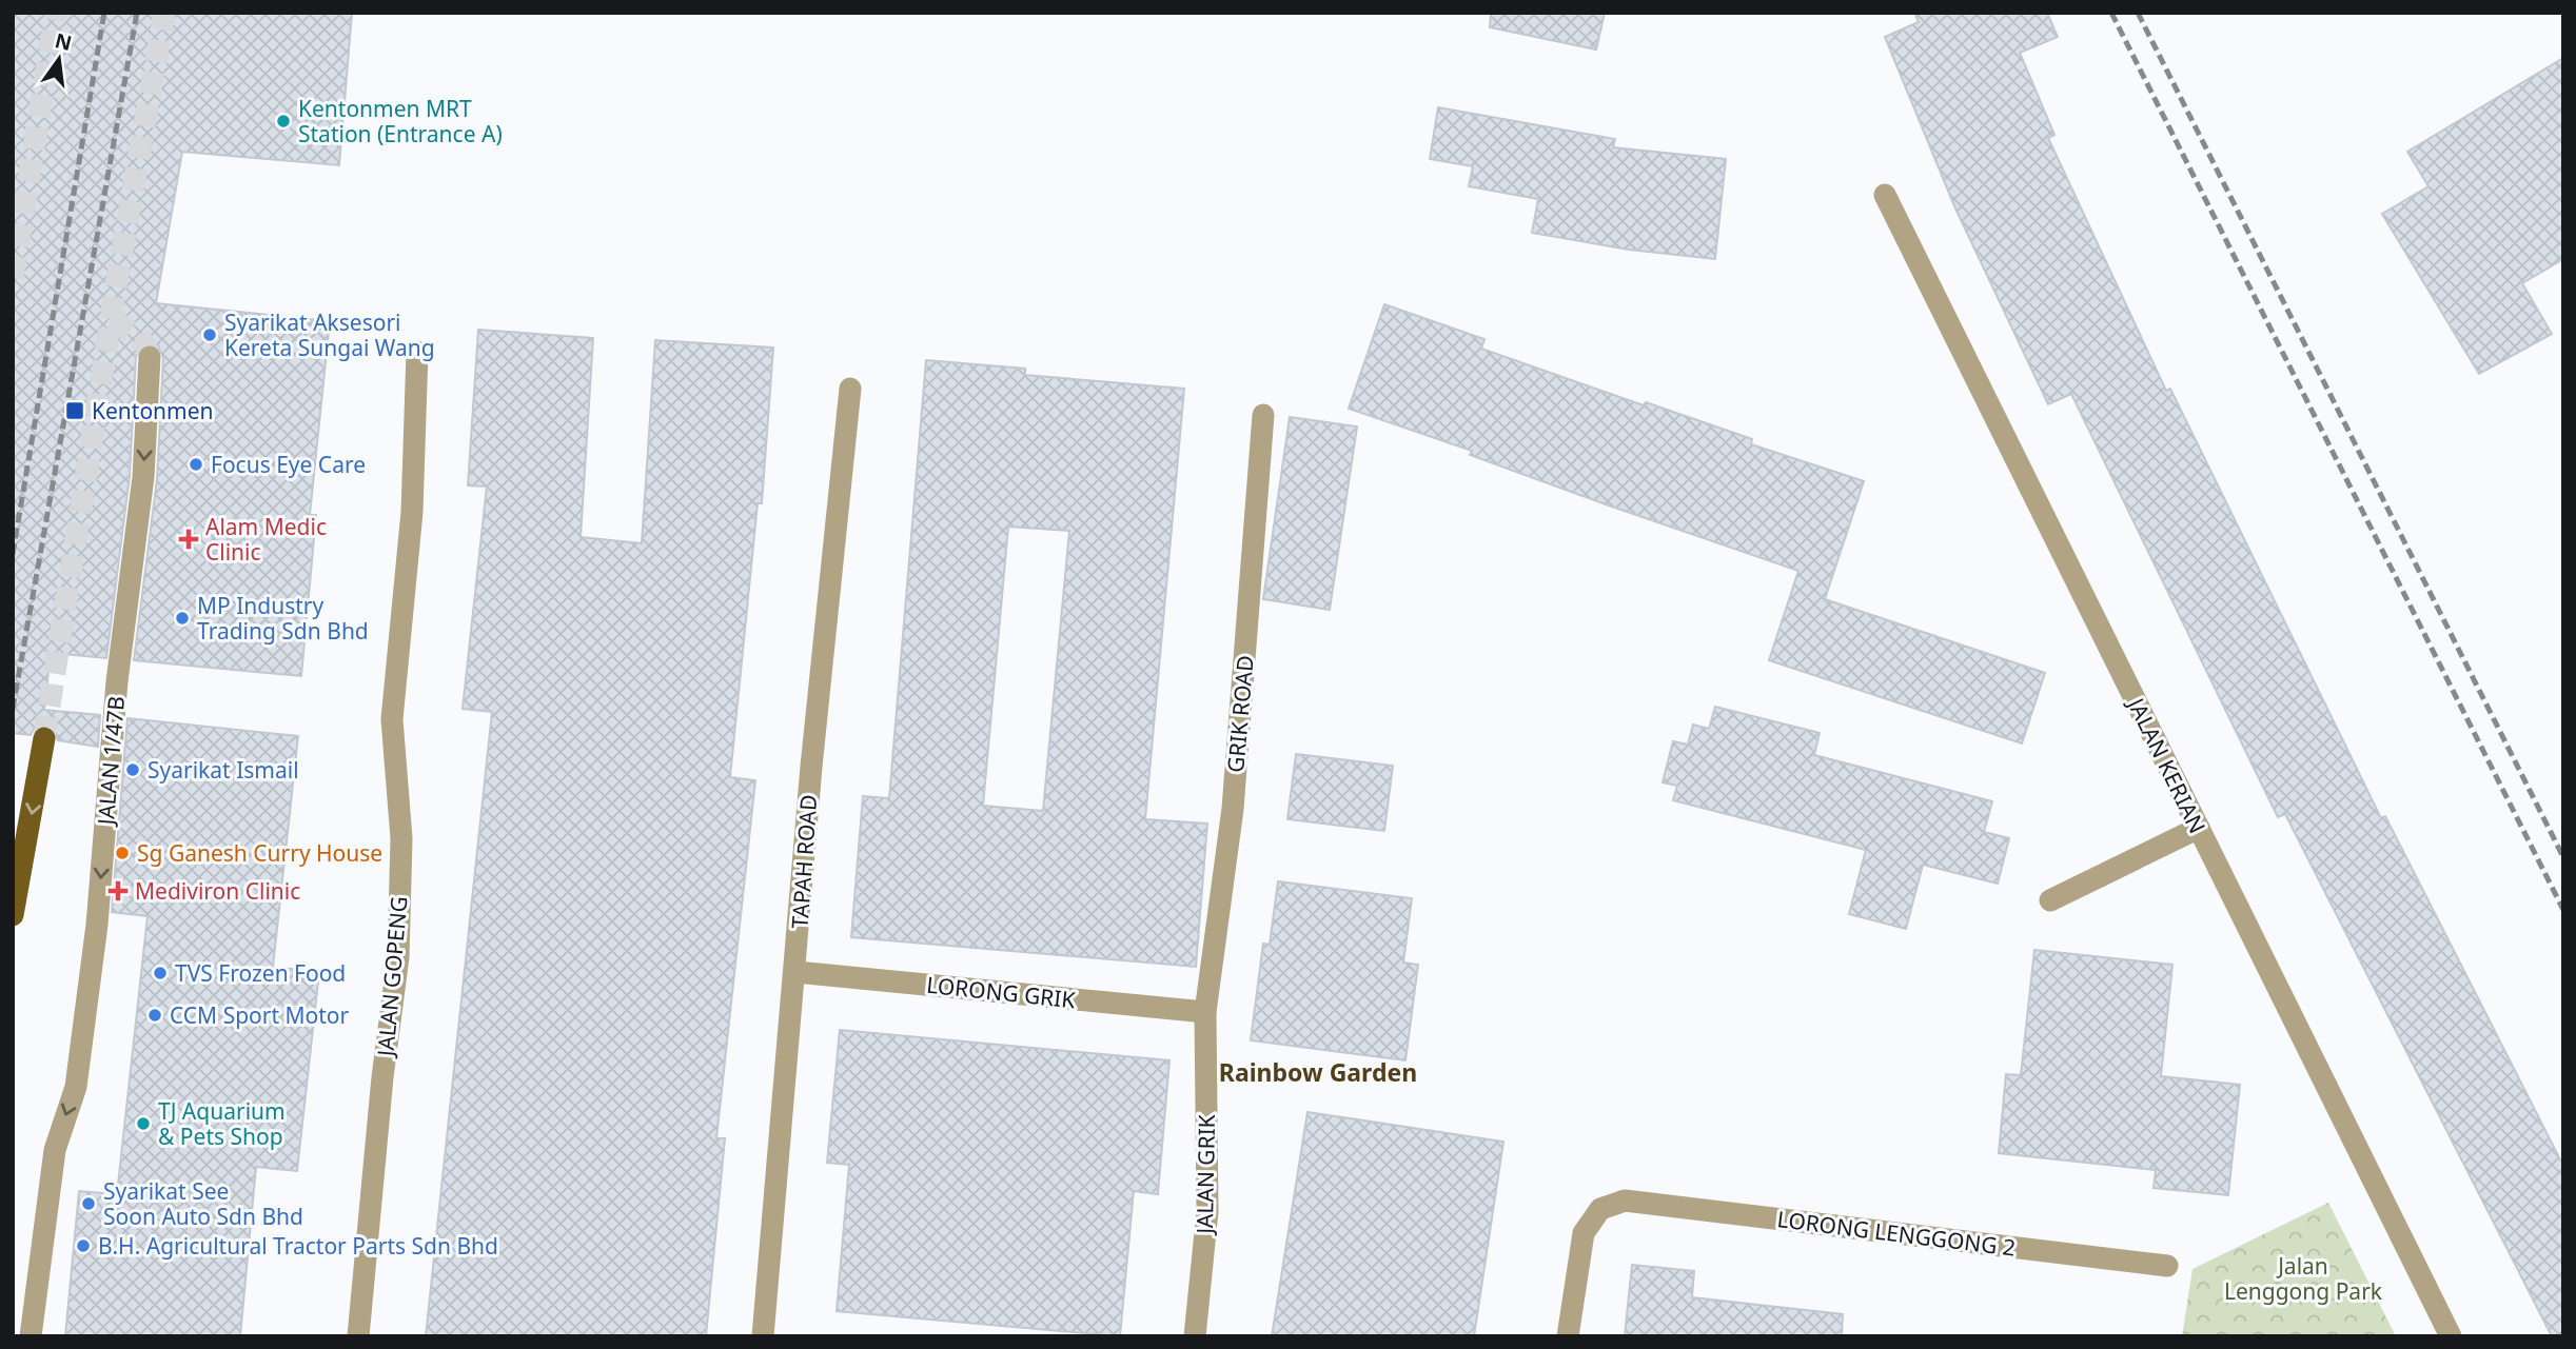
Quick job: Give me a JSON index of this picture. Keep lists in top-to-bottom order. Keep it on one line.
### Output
{"streets":{"street":["GRIK ROAD","JALAN 1/47B","JALAN KERIAN","TAPAH ROAD","JALAN GOPENG","LORONG GRIK","JALAN GRIK","LORONG LENGGONG 2"]},"crossings":[["GRIK ROAD","LORONG GRIK"],["GRIK ROAD","JALAN GRIK"],["TAPAH ROAD","LORONG GRIK"],["LORONG GRIK","JALAN GRIK"]],"one_way":["JALAN 1/47B"],"districts":["Rainbow Garden"],"parks":["Jalan Lenggong Park"],"places":{"other":["Kentonmen MRT Station (Entrance A)","Syarikat Aksesori Kereta Sungai Wang","Focus Eye Care","MP Industry Trading Sdn Bhd","Syarikat Ismail","Sg Ganesh Curry House","TVS Frozen Food","CCM Sport Motor","TJ Aquarium & Pets Shop","Syarikat See Soon Auto Sdn Bhd","B.H. Agricultural Tractor Parts Sdn Bhd"],"transit":["Kentonmen"],"health":["Alam Medic Clinic","Mediviron Clinic"]},"north":"top"}
